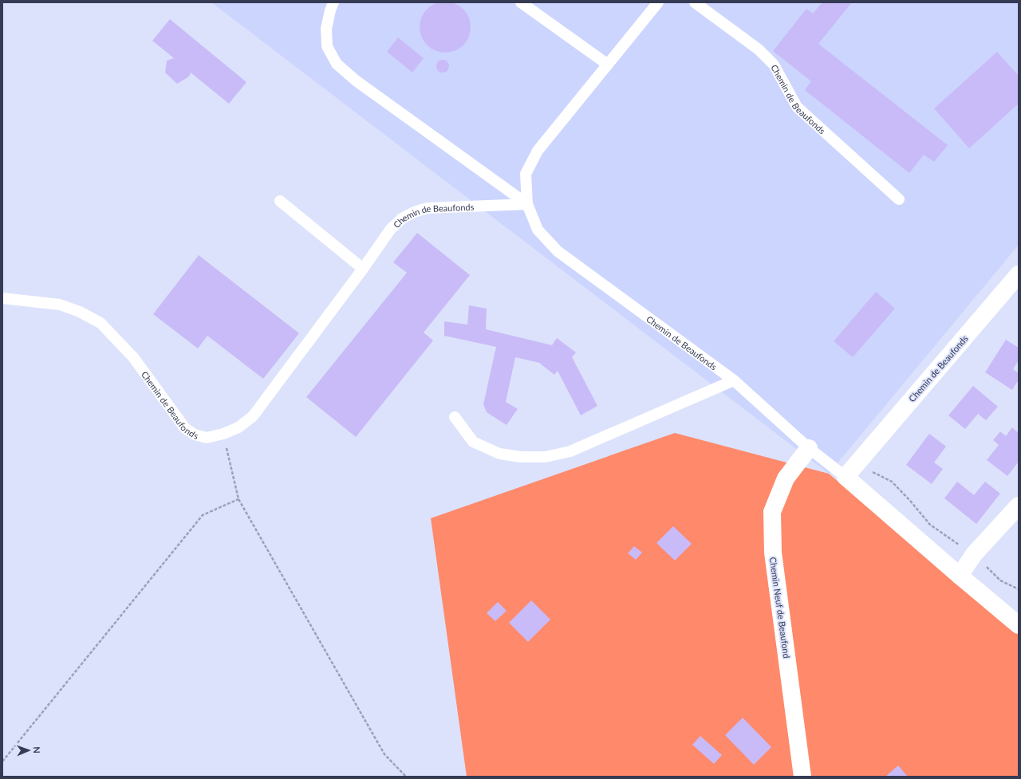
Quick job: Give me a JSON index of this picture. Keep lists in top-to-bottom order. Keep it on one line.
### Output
{"streets":{"street":["Chemin de Beaufonds","Chemin Neuf de Beaufond"]},"crossings":[["Chemin de Beaufonds","Chemin Neuf de Beaufond"]],"north":"right"}
